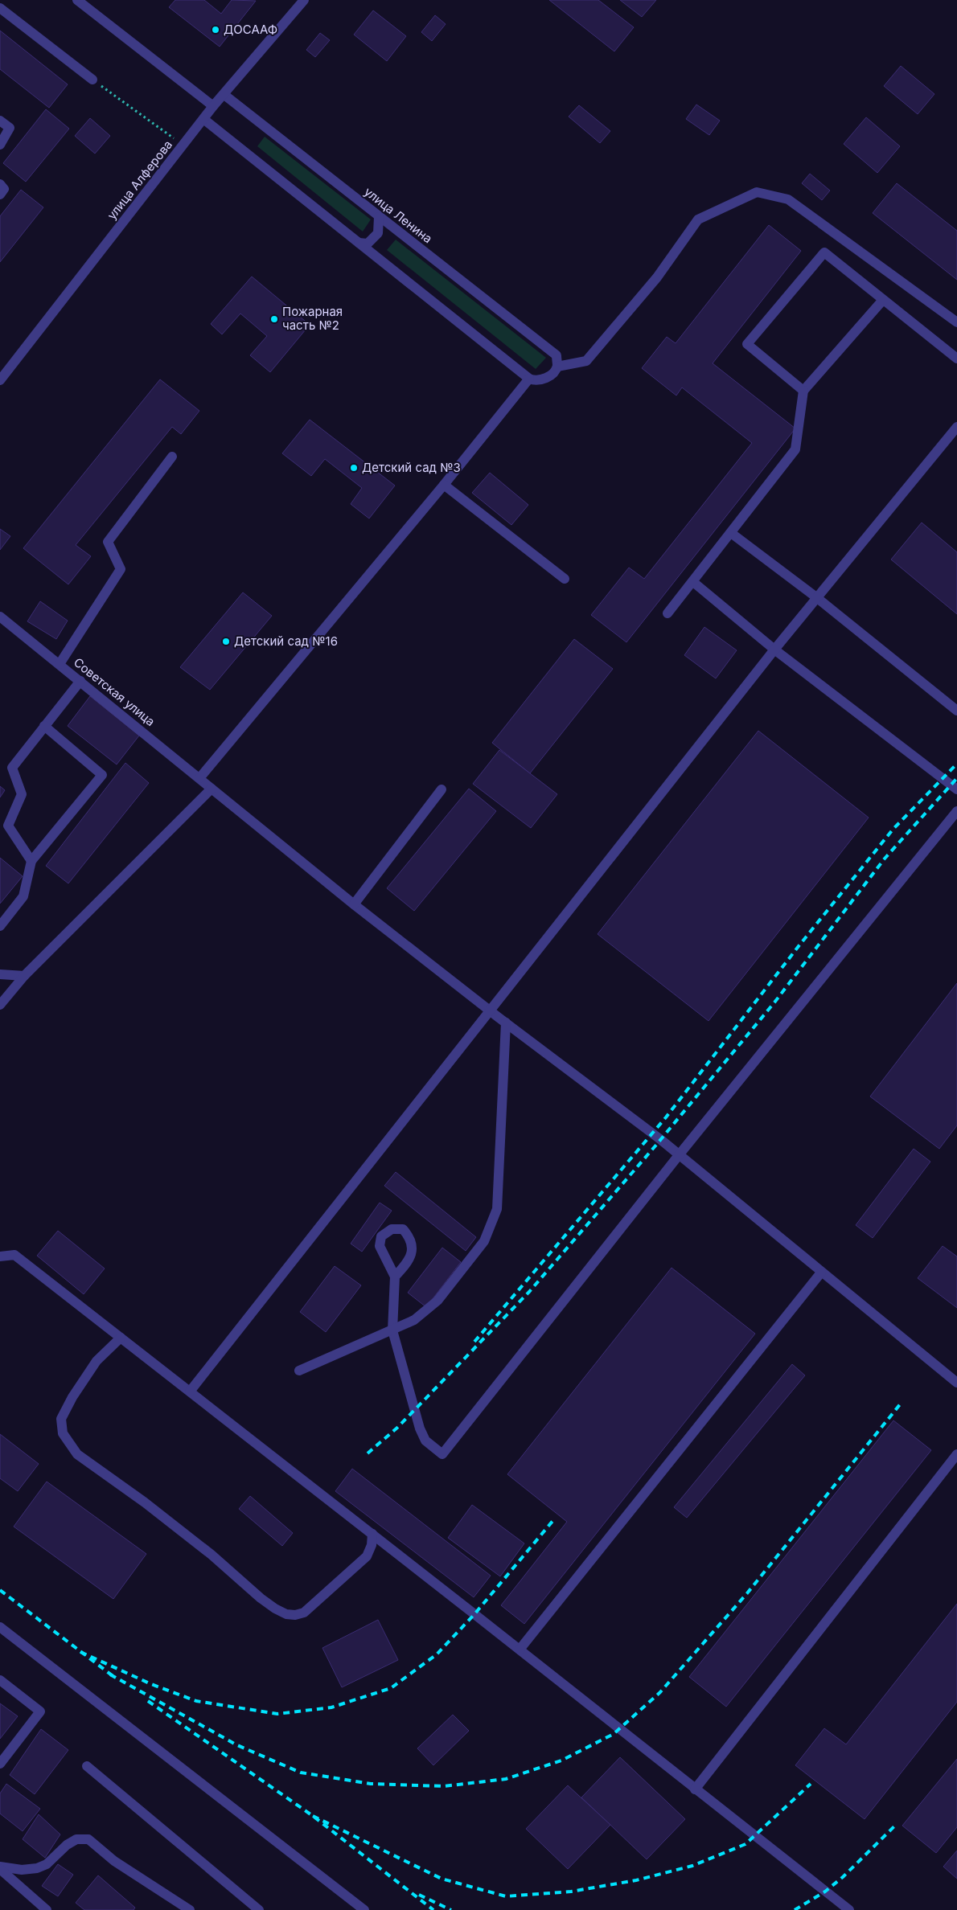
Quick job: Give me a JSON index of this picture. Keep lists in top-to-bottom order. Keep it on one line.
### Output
{"streets":{"street":["улица Алферова","улица Ленина","Советская улица"]},"crossings":[["улица Алферова","улица Ленина"]],"places":["ДОСААФ","Пожарная часть №2","Детский сад №3","Детский сад №16"]}
